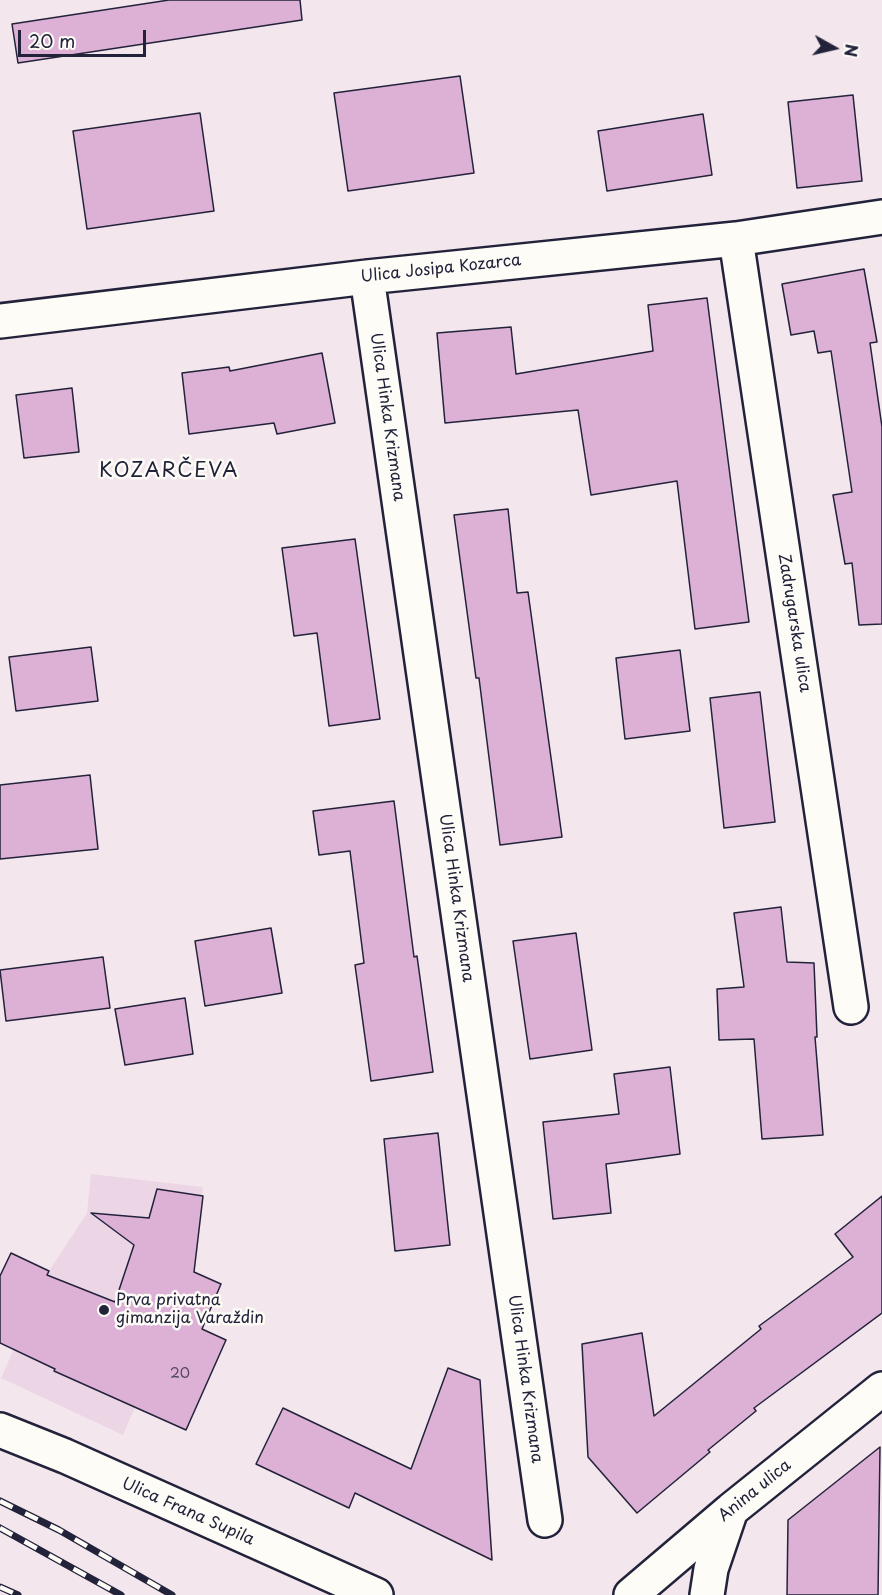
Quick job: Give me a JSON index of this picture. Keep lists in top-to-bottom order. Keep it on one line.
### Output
{"streets":{"street":["Ulica Josipa Kozarca","Ulica Hinka Krizmana","Zadrugarska ulica","Anina ulica","Ulica Frana Supila"]},"crossings":[["Ulica Josipa Kozarca","Ulica Hinka Krizmana"],["Ulica Josipa Kozarca","Zadrugarska ulica"]],"districts":["KOZARČEVA"],"places":["Prva privatna gimanzija Varaždin"],"house_numbers":["20"],"scale_bar":"20 m","north":"right"}
